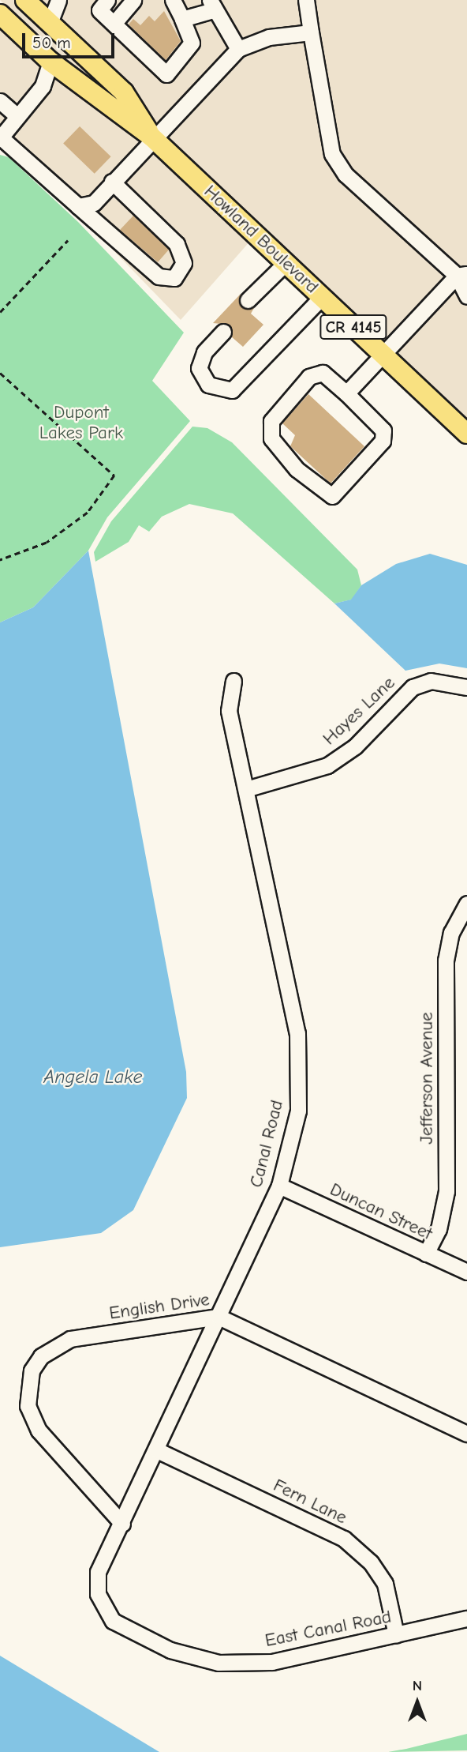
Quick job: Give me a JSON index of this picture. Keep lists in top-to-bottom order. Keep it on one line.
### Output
{"streets":{"main road":["Howland Boulevard","CR 4145"],"street":["Hayes Lane","Jefferson Avenue","Canal Road","Duncan Street","English Drive","Fern Lane","East Canal Road"]},"crossings":[["Hayes Lane","Canal Road"],["Jefferson Avenue","Duncan Street"],["Canal Road","Duncan Street"],["Canal Road","English Drive"],["Canal Road","Fern Lane"],["Canal Road","East Canal Road"],["English Drive","East Canal Road"],["Fern Lane","East Canal Road"]],"water":["Angela Lake"],"parks":["Dupont Lakes Park"],"scale_bar":"50 m","north":"top"}
